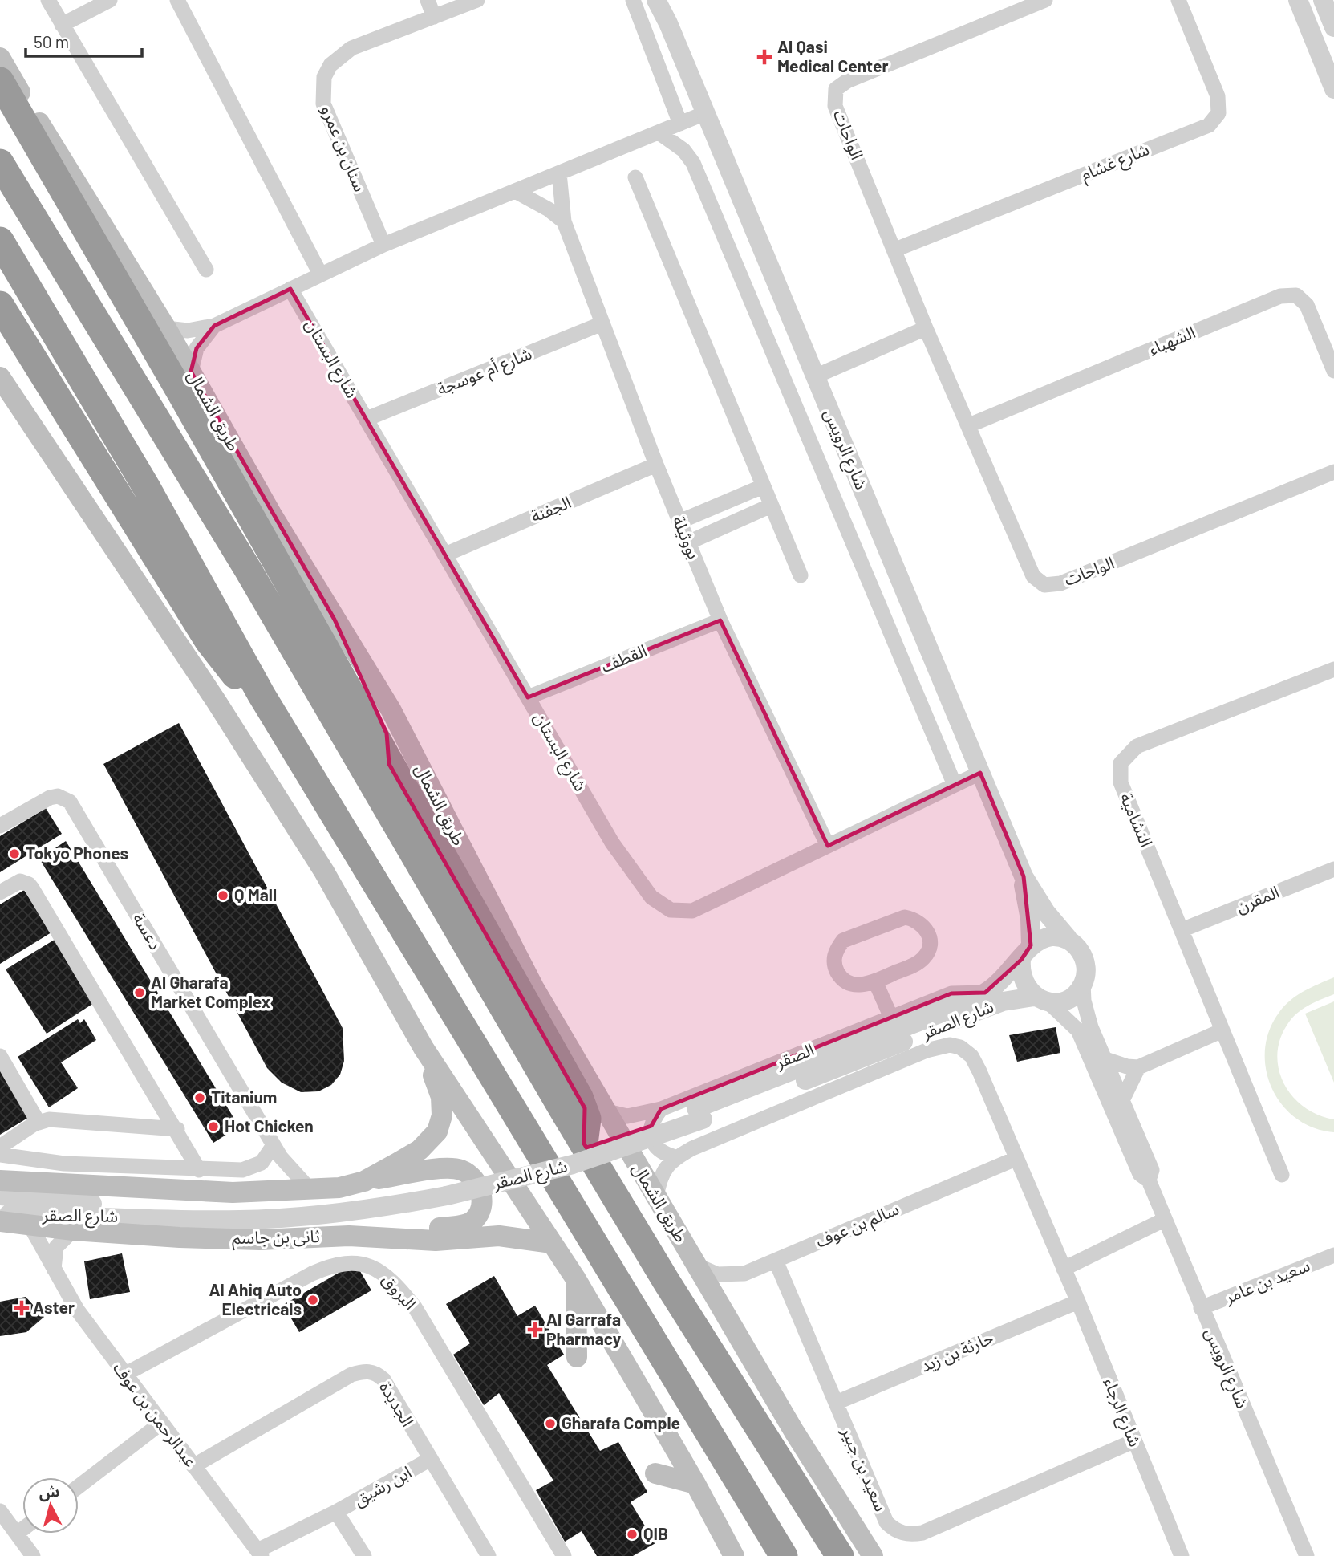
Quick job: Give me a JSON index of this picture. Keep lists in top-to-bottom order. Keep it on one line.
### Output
{"streets":{"highway":["طريق الشمال"],"main road":["ثانى بن جاسم"],"street":["الواحات","سنان بن عمرو","شارع غشام","الشهباء","شارع البستان","شارع أم عوسجة","شارع الرويس","الجفنة","بووثيلة","القطف","النشامية","المقرن","دعسة","شارع الصقر","الصقر","سالم بن عوف","سعيد بن عامر","البروق","حارثة بن زيد","الجديدة","شارع الرجاء","عبدالرحمن بن عوف","سعيد بن جبير","ابن رشيق"]},"crossings":[["الواحات","شارع غشام"],["الواحات","الشهباء"],["شارع البستان","شارع أم عوسجة"],["شارع البستان","شارع الرويس"],["شارع البستان","الجفنة"],["شارع البستان","بووثيلة"],["شارع البستان","القطف"],["شارع أم عوسجة","بووثيلة"],["طريق الشمال","الصقر"],["طريق الشمال","سالم بن عوف"],["شارع الرويس","شارع الصقر"],["شارع الرويس","سعيد بن عامر"],["الجفنة","بووثيلة"],["بووثيلة","القطف"],["النشامية","المقرن"],["شارع الصقر","الصقر"],["سالم بن عوف","شارع الرجاء"],["سالم بن عوف","سعيد بن جبير"],["ثانى بن جاسم","عبدالرحمن بن عوف"],["البروق","عبدالرحمن بن عوف"],["حارثة بن زيد","شارع الرجاء"],["حارثة بن زيد","سعيد بن جبير"],["الجديدة","عبدالرحمن بن عوف"],["الجديدة","ابن رشيق"],["شارع الرجاء","سعيد بن جبير"],["عبدالرحمن بن عوف","ابن رشيق"]],"places":{"health":["Al Qasi Medical Center","Aster","Al Garrafa Pharmacy"],"other":["Tokyo Phones","Q Mall","Al Gharafa Market Complex","Titanium","Hot Chicken","Al Ahiq Auto Electricals","Gharafa Comple","QIB"]},"scale_bar":"50 m","north":"top"}
